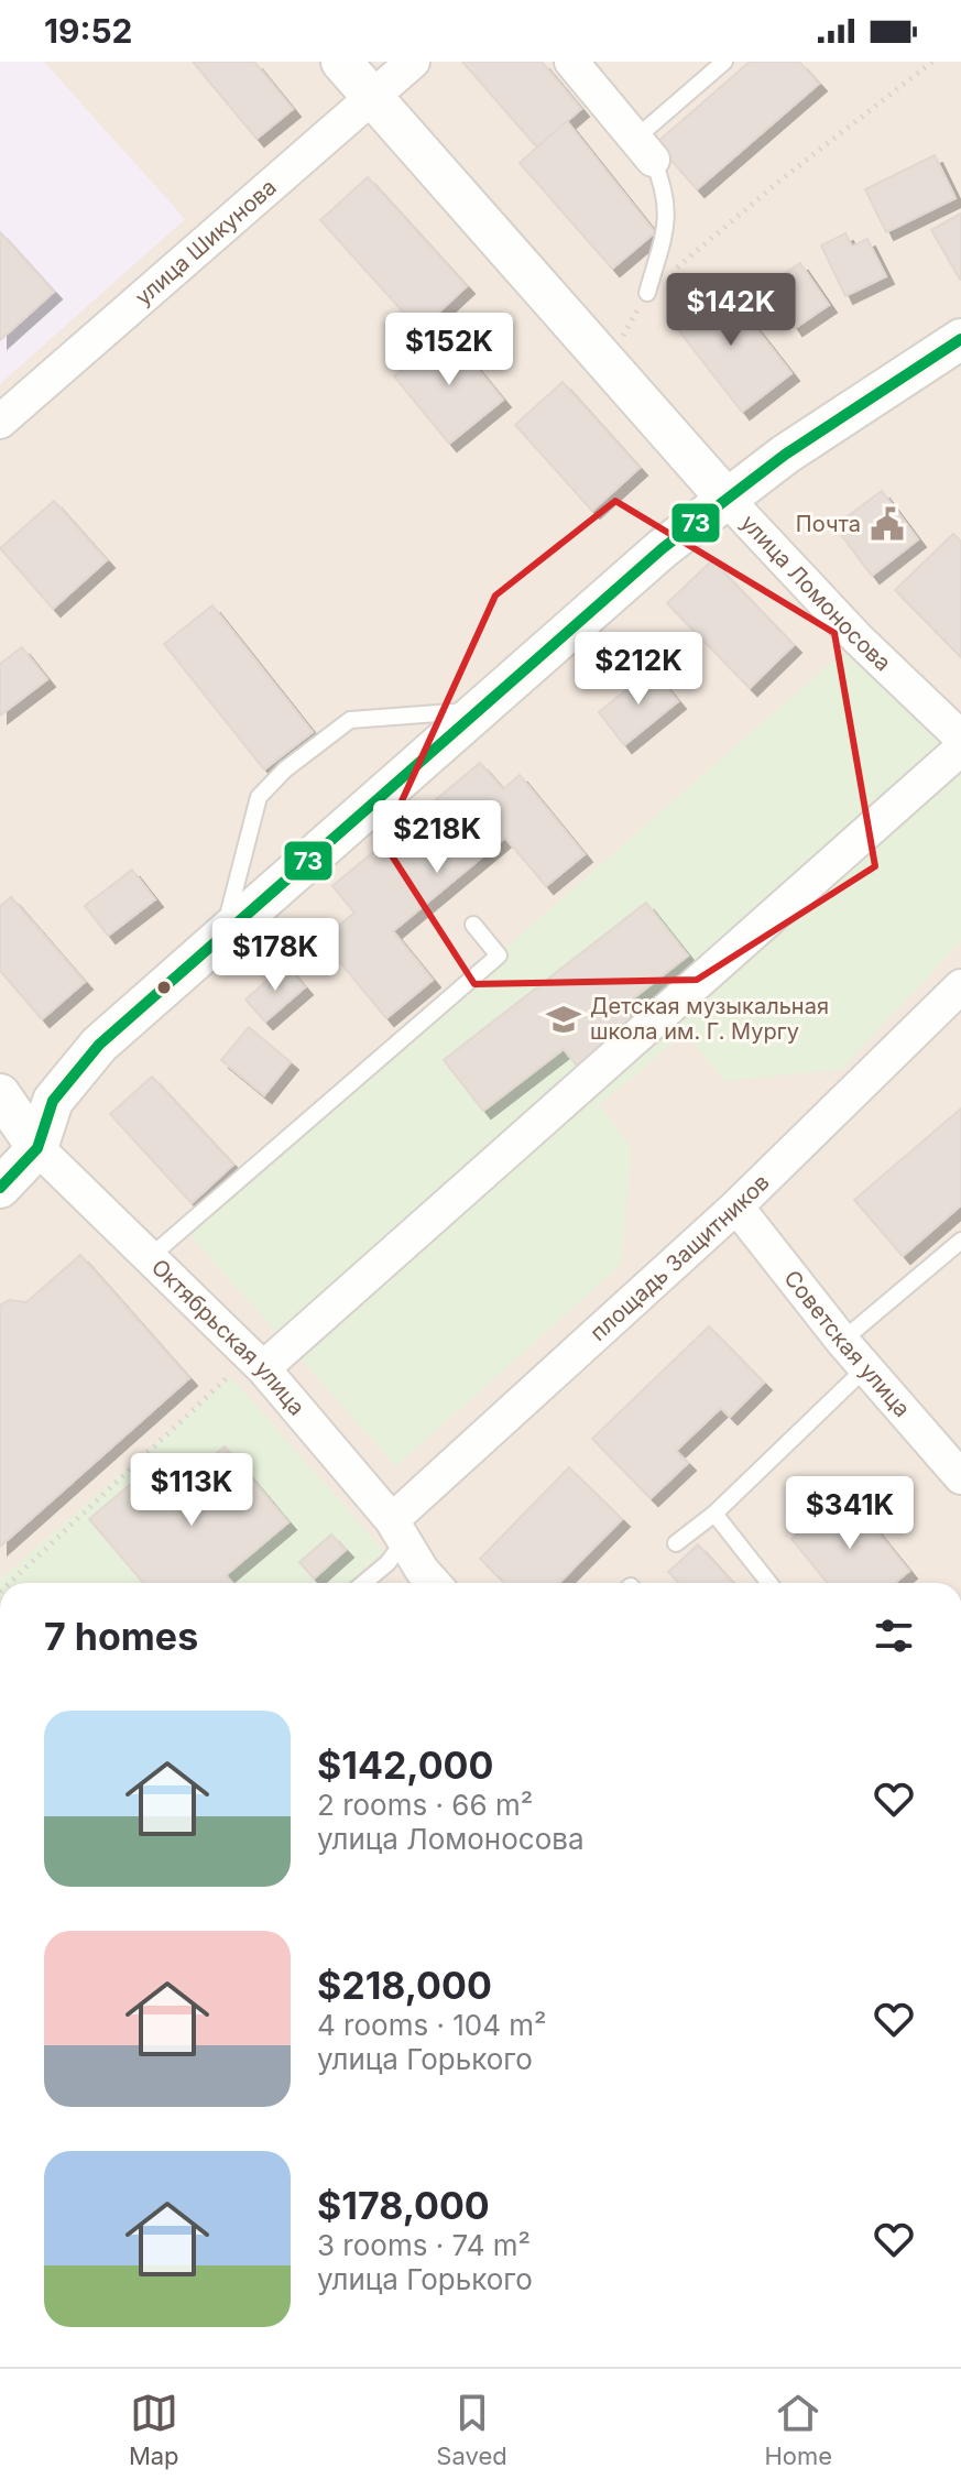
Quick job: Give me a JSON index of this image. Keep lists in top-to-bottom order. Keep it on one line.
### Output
{"streets":{"street":["улица Шикунова","улица Ломоносова","площадь Защитников","Октябрьская улица","Советская улица"]},"crossings":[["улица Шикунова","улица Ломоносова"],["площадь Защитников","Октябрьская улица"],["площадь Защитников","Советская улица"]],"places":{"public building":["Почта"],"school or university":["Детская музыкальная школа им. Г. Мургу"]},"lines":["transit line 73"],"page":{"status":"19:52","price":["$142K","$152K","$212K","$218K","$178K","$113K","$341K"],"heading":"7 homes","list":[{"name":"$142,000","note":"2 rooms · 66 m² · улица Ломоносова"},{"name":"$218,000","note":"4 rooms · 104 m² · улица Горького"},{"name":"$178,000","note":"3 rooms · 74 m² · улица Горького"}],"tabs":["Map","Saved","Home"]}}
